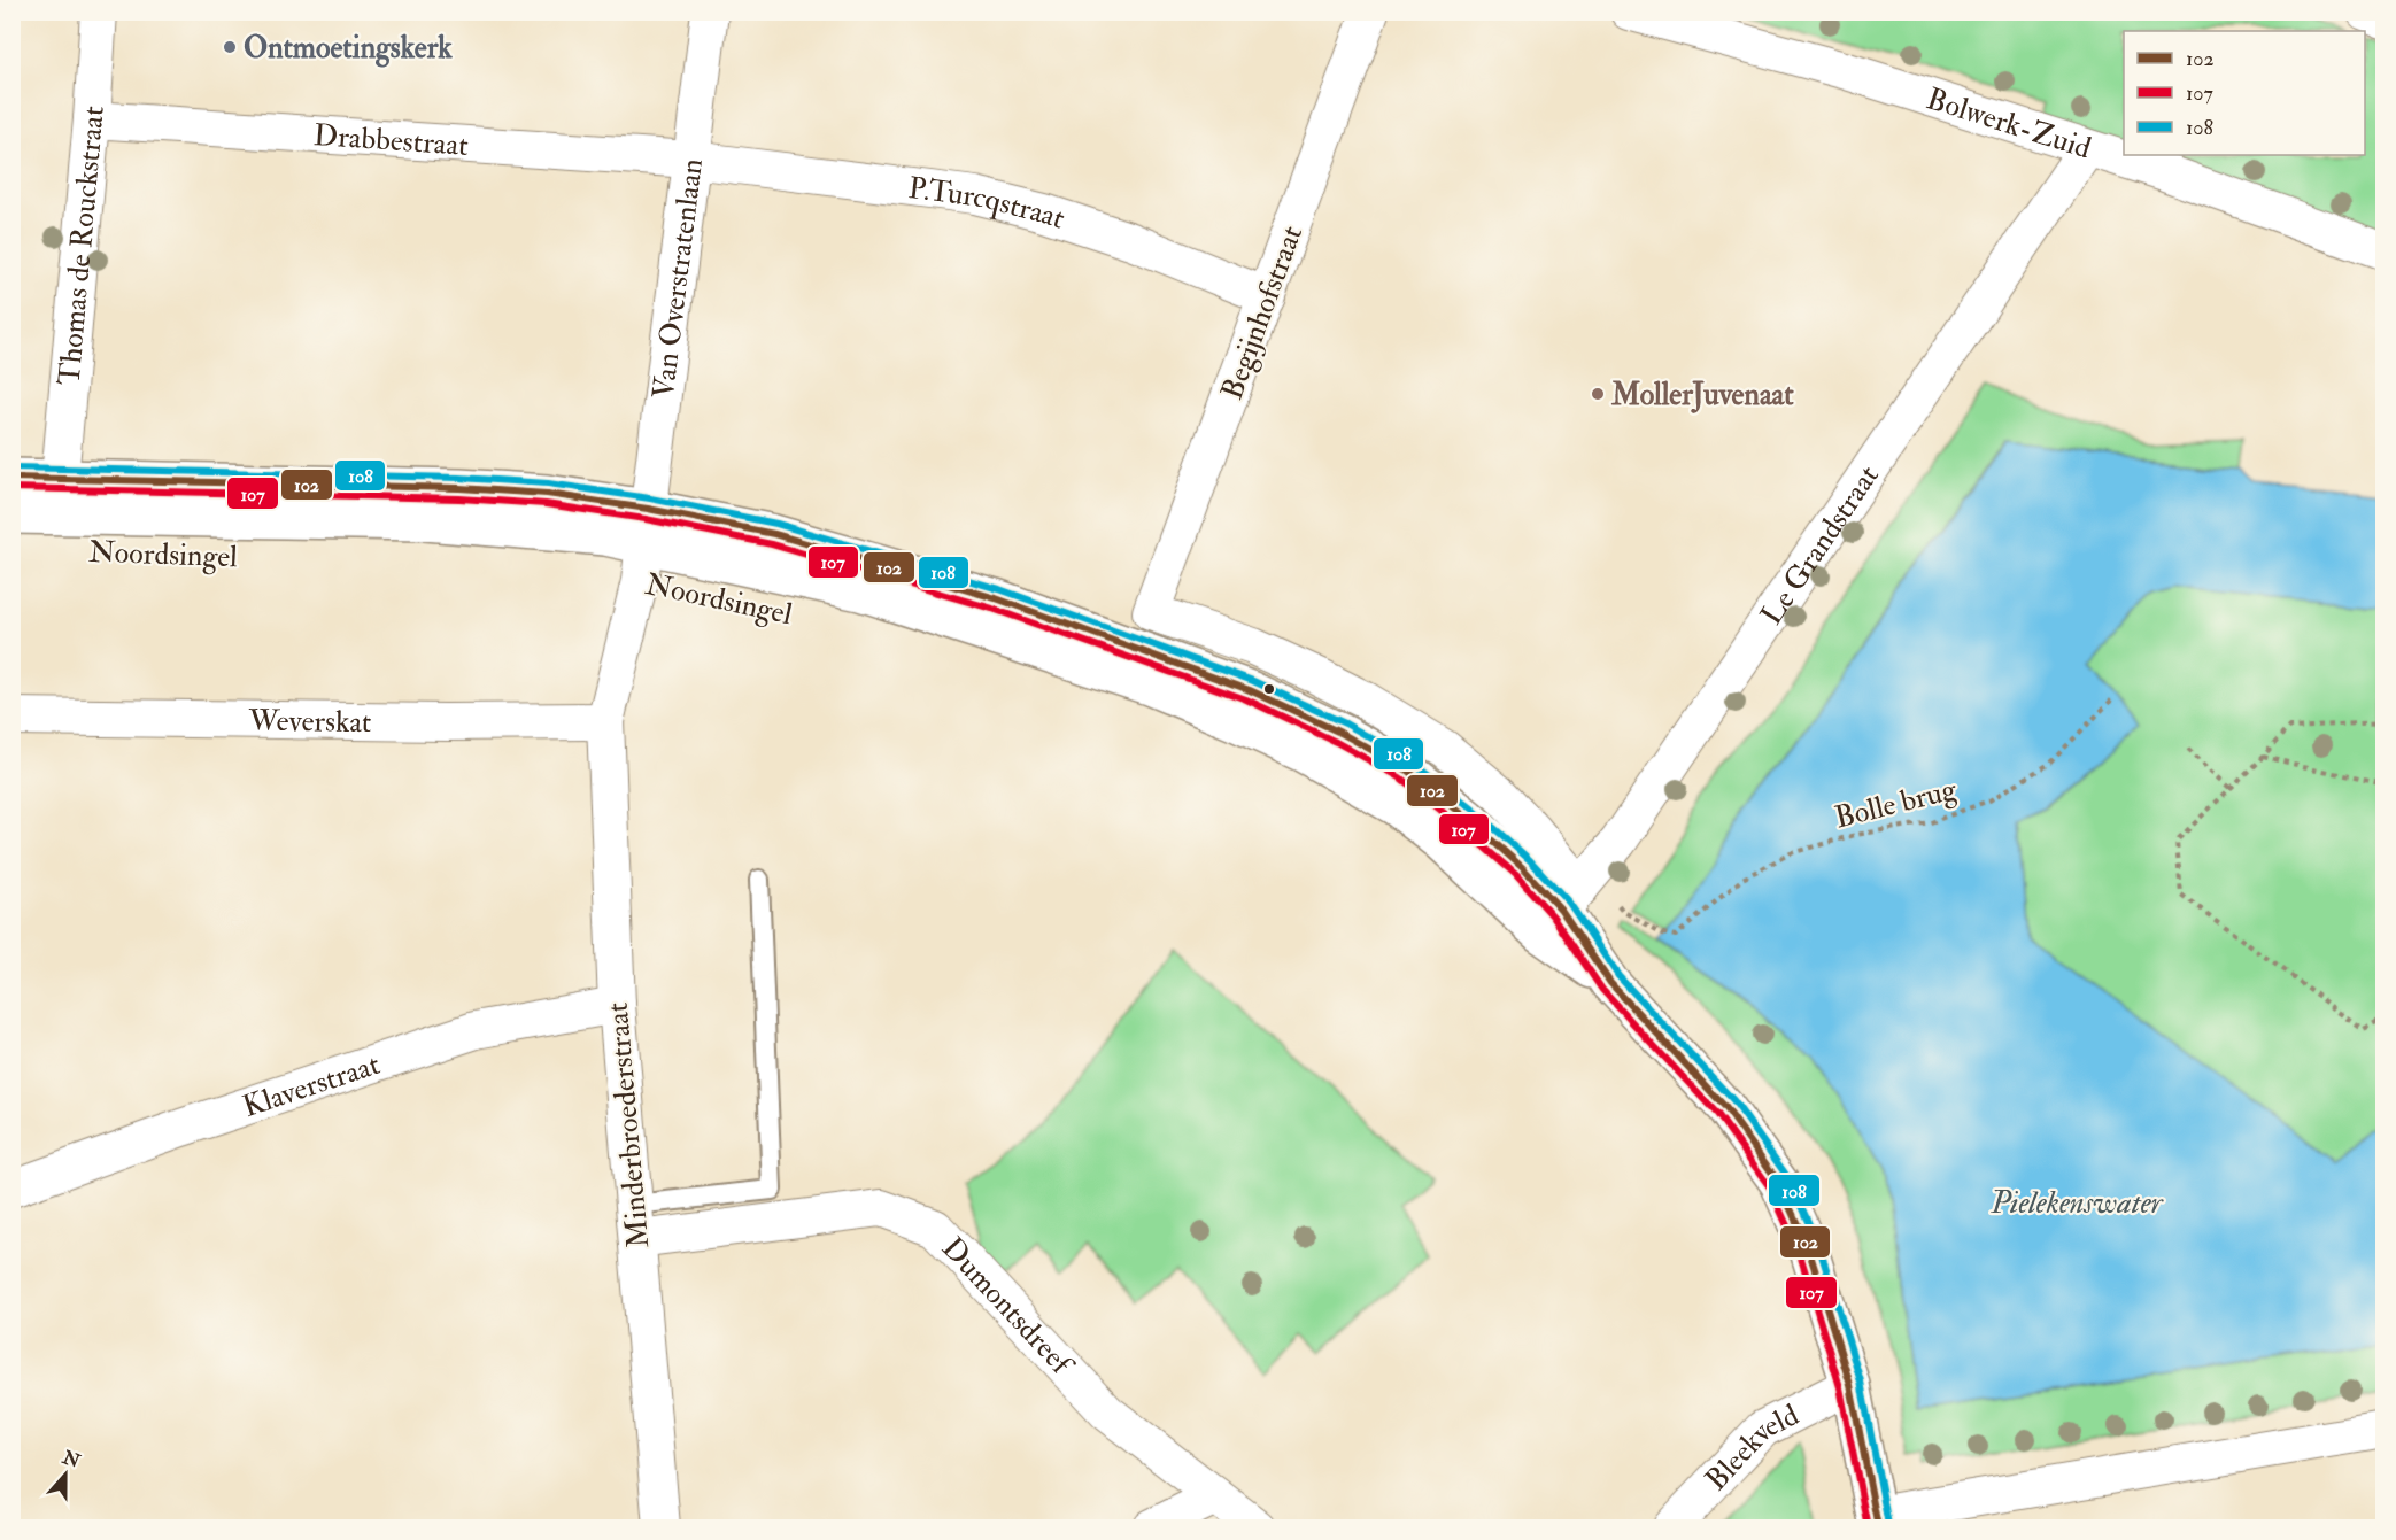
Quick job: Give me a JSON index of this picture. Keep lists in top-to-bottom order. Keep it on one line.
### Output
{"streets":{"street":["Bolwerk-Zuid","Drabbestraat","P.Turcqstraat","Thomas de Rouckstraat","Van Overstratenlaan","Begijnhofstraat","Le Grandstraat","Noordsingel","Weverskat","Klaverstraat","Minderbroederstraat","Dumontsdreef","Bleekveld"],"path":["Bolle brug"]},"crossings":[["Bolwerk-Zuid","Le Grandstraat"],["Drabbestraat","P.Turcqstraat"],["Drabbestraat","Thomas de Rouckstraat"],["Drabbestraat","Van Overstratenlaan"],["P.Turcqstraat","Van Overstratenlaan"],["P.Turcqstraat","Begijnhofstraat"],["Thomas de Rouckstraat","Noordsingel"],["Van Overstratenlaan","Noordsingel"],["Van Overstratenlaan","Weverskat"],["Van Overstratenlaan","Minderbroederstraat"],["Begijnhofstraat","Noordsingel"],["Le Grandstraat","Noordsingel"],["Noordsingel","Bleekveld"],["Weverskat","Minderbroederstraat"],["Klaverstraat","Minderbroederstraat"],["Minderbroederstraat","Dumontsdreef"]],"water":["Pielekenswater"],"places":["Ontmoetingskerk","MollerJuvenaat"],"lines":["transit line 108","transit line 102","transit line 107"],"legend":["102","107","108"],"north":"top"}
